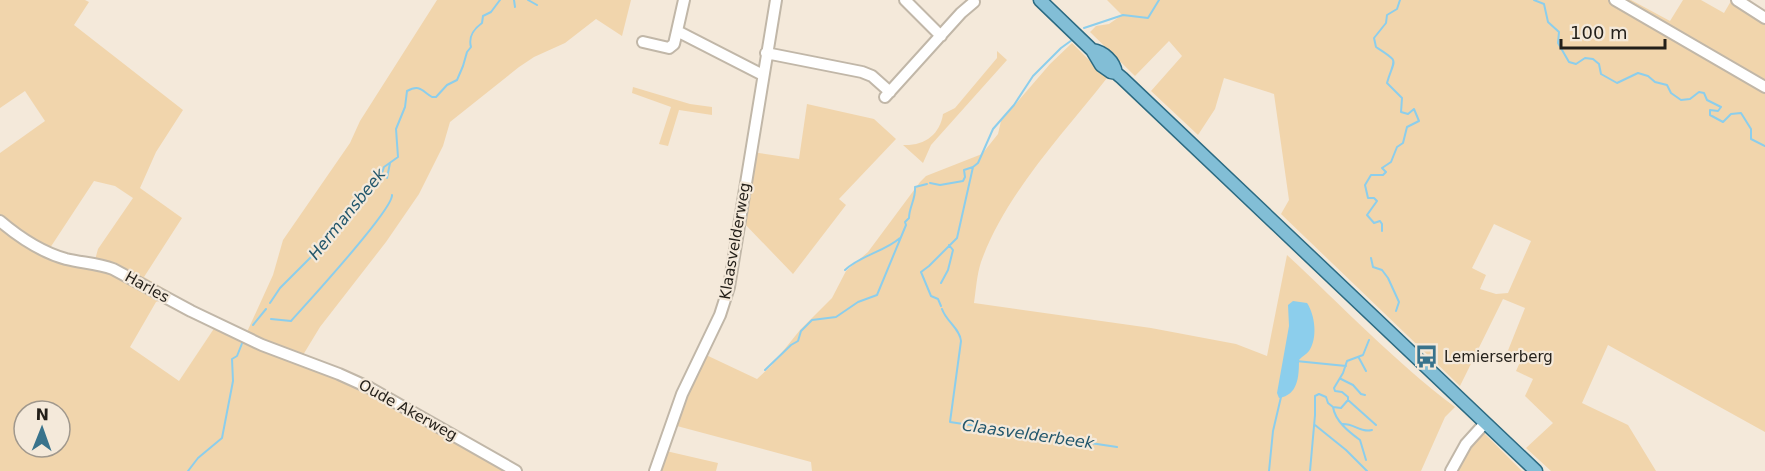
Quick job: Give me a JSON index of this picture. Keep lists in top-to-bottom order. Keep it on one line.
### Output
{"streets":{"street":["Klaasvelderweg","Harles","Oude Akerweg"]},"crossings":[["Harles","Oude Akerweg"]],"water":["Hermansbeek","Claasvelderbeek"],"places":{"bus stop":["Lemierserberg"]},"scale_bar":"100 m","north":"top"}
